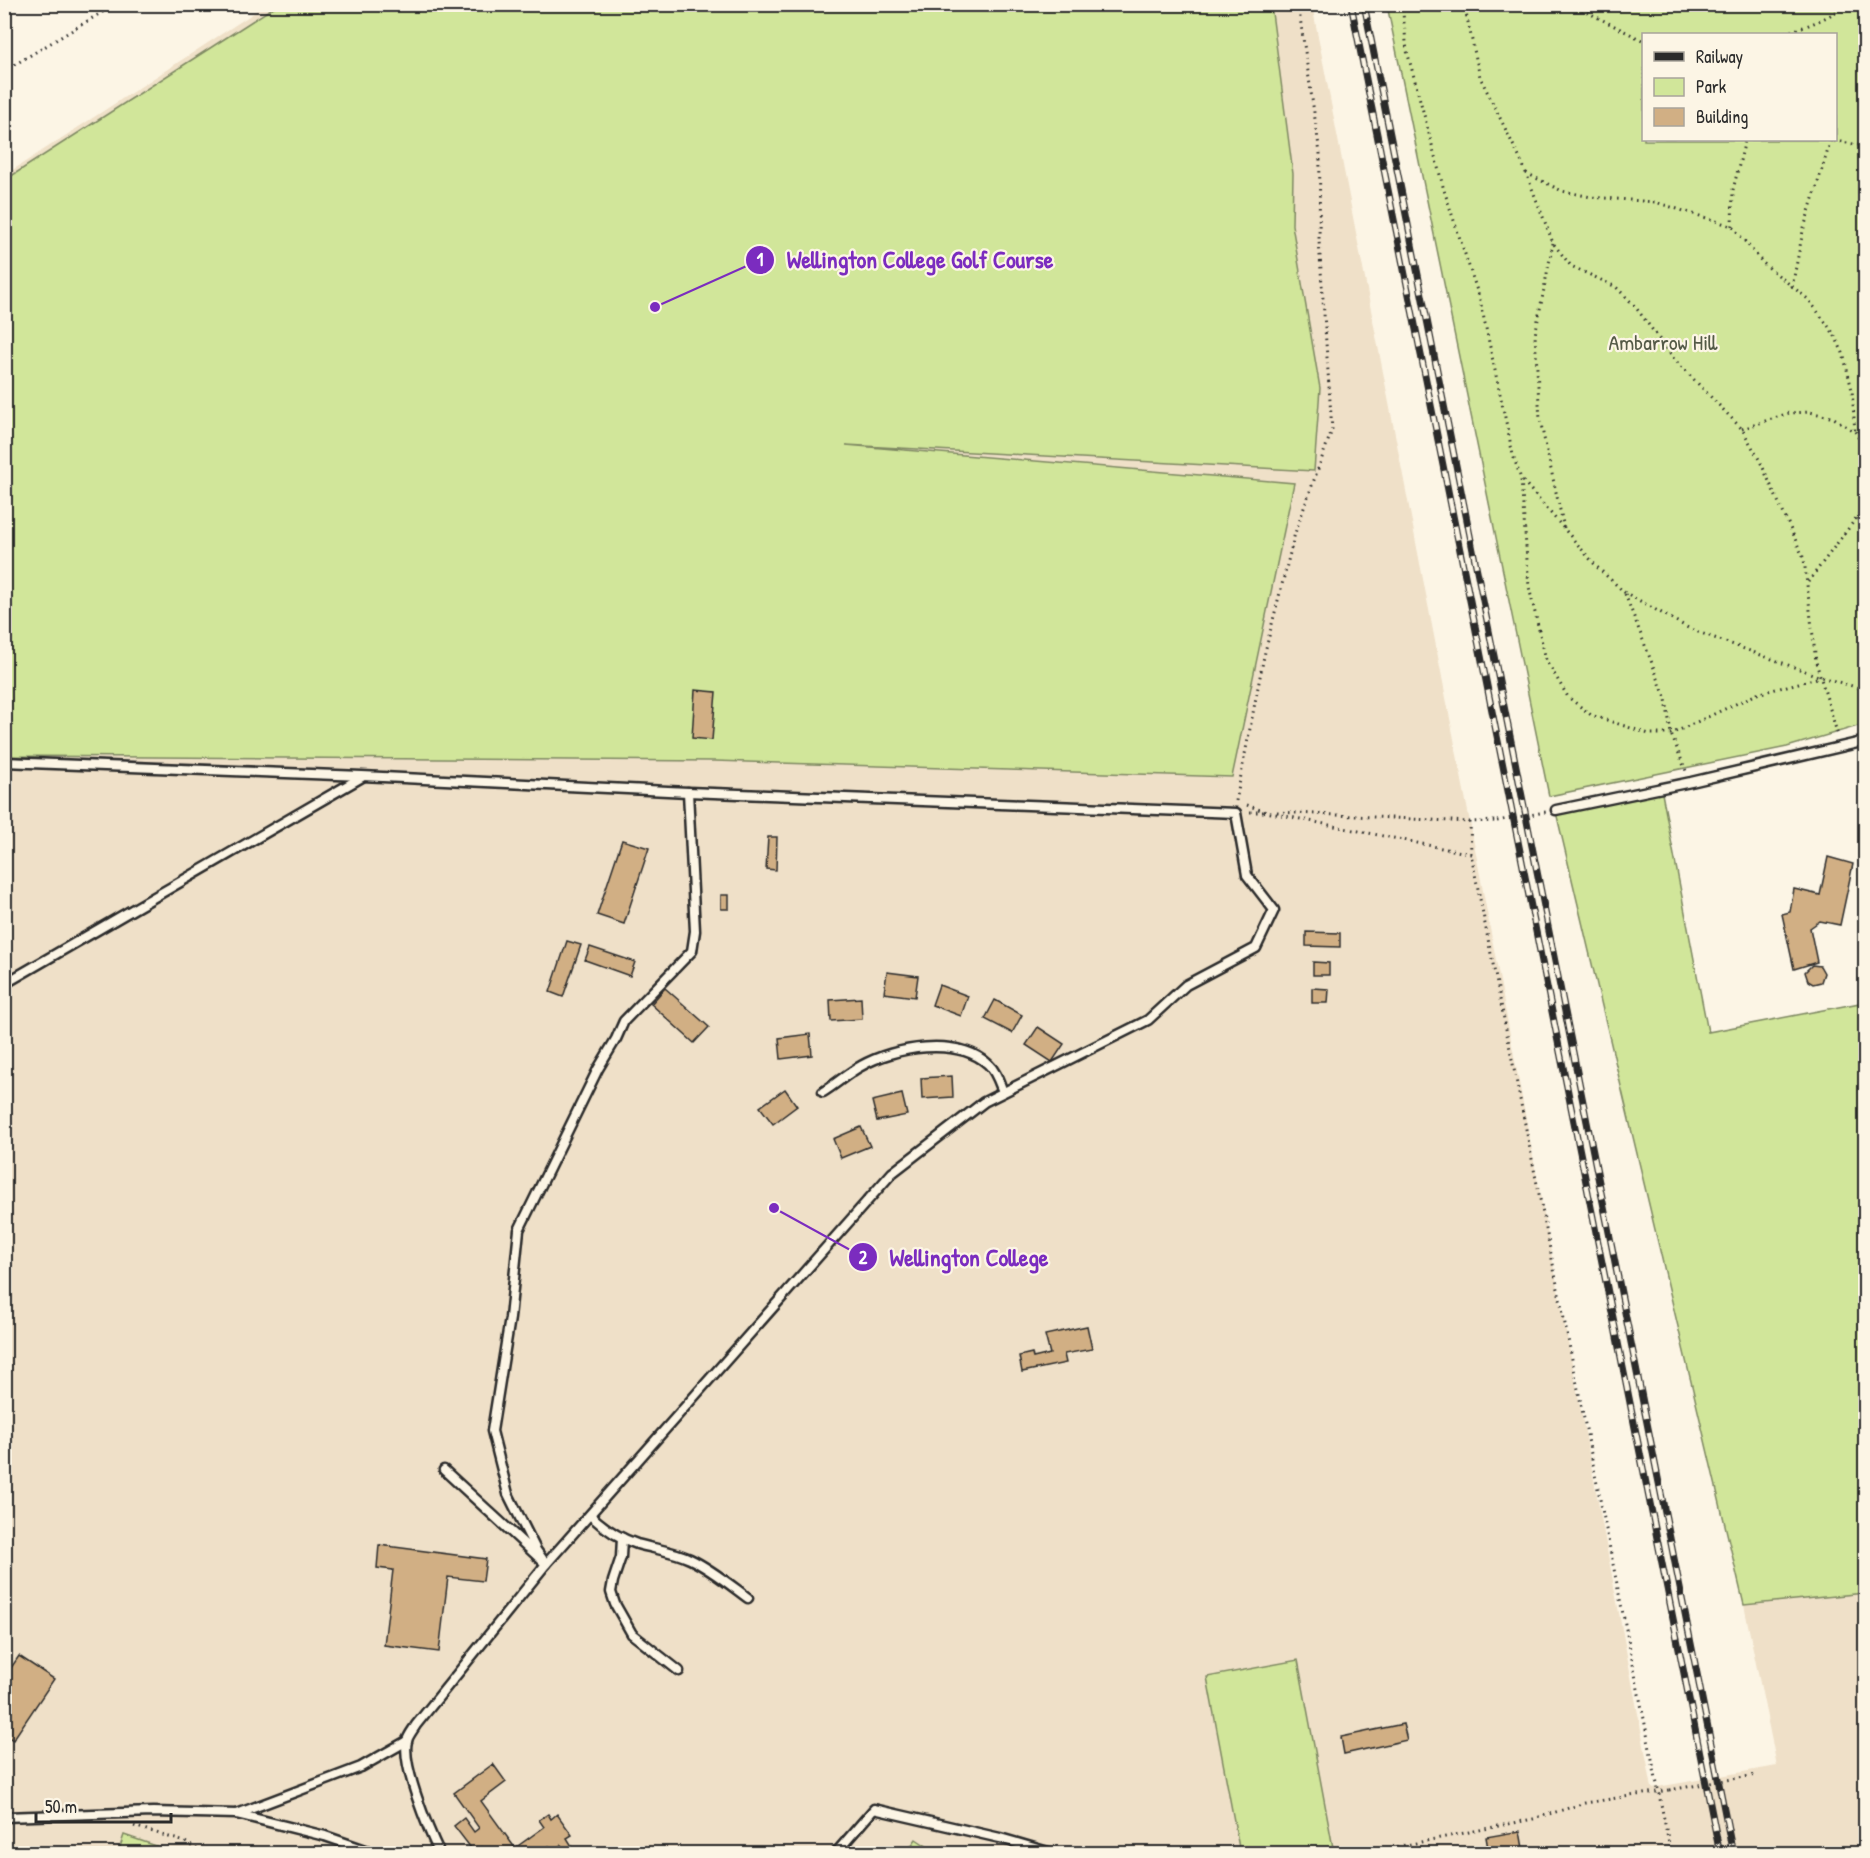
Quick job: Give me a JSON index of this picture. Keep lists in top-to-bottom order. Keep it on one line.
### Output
{"parks":["Ambarrow Hill"],"places":["Wellington College Golf Course","Wellington College"],"legend":["Railway","Park","Building"],"scale_bar":"50 m"}
